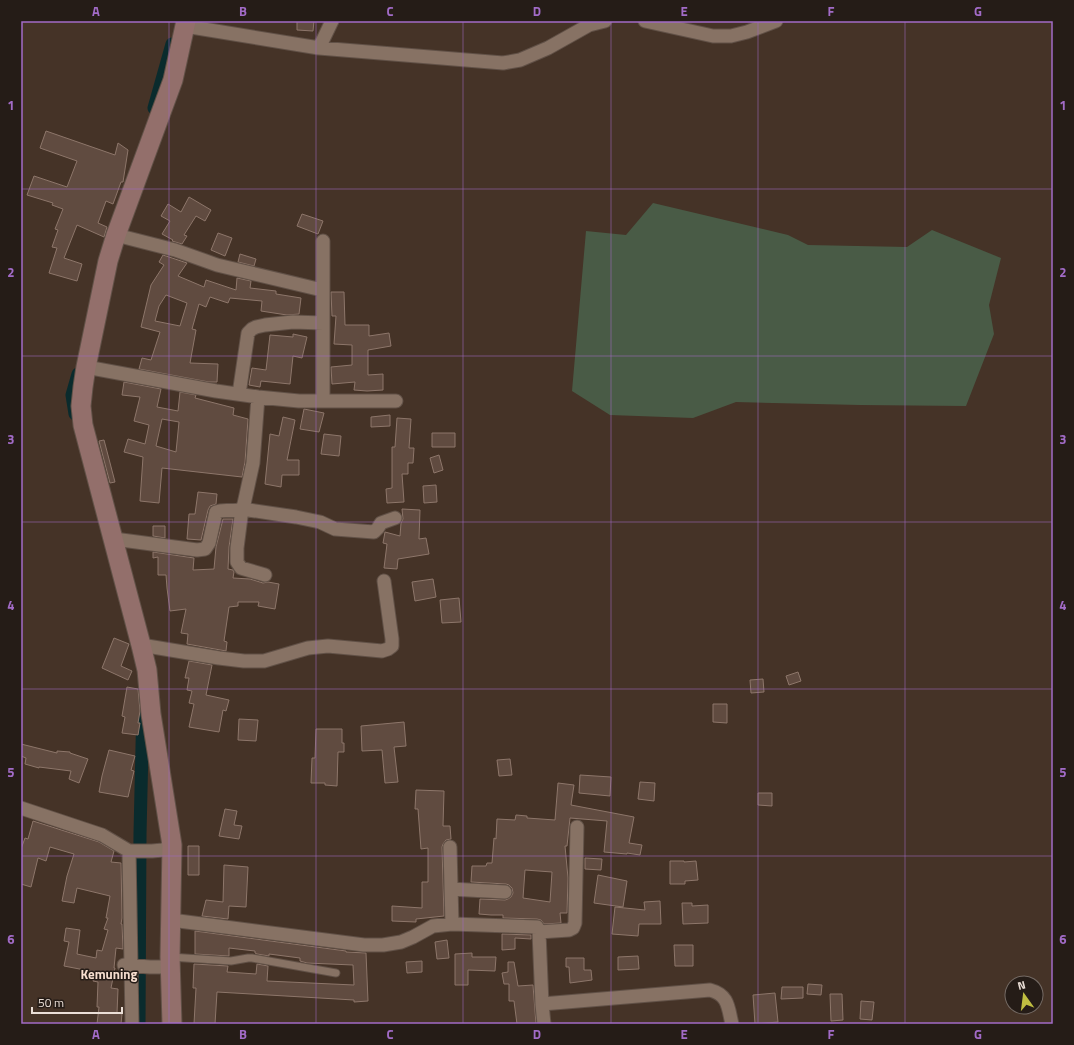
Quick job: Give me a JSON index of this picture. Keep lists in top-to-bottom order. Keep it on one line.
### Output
{"districts":["Kemuning"],"scale_bar":"50 m","north":"top","grid":{"columns":["A","B","C","D","E","F","G"],"rows":["1","2","3","4","5","6"]}}
